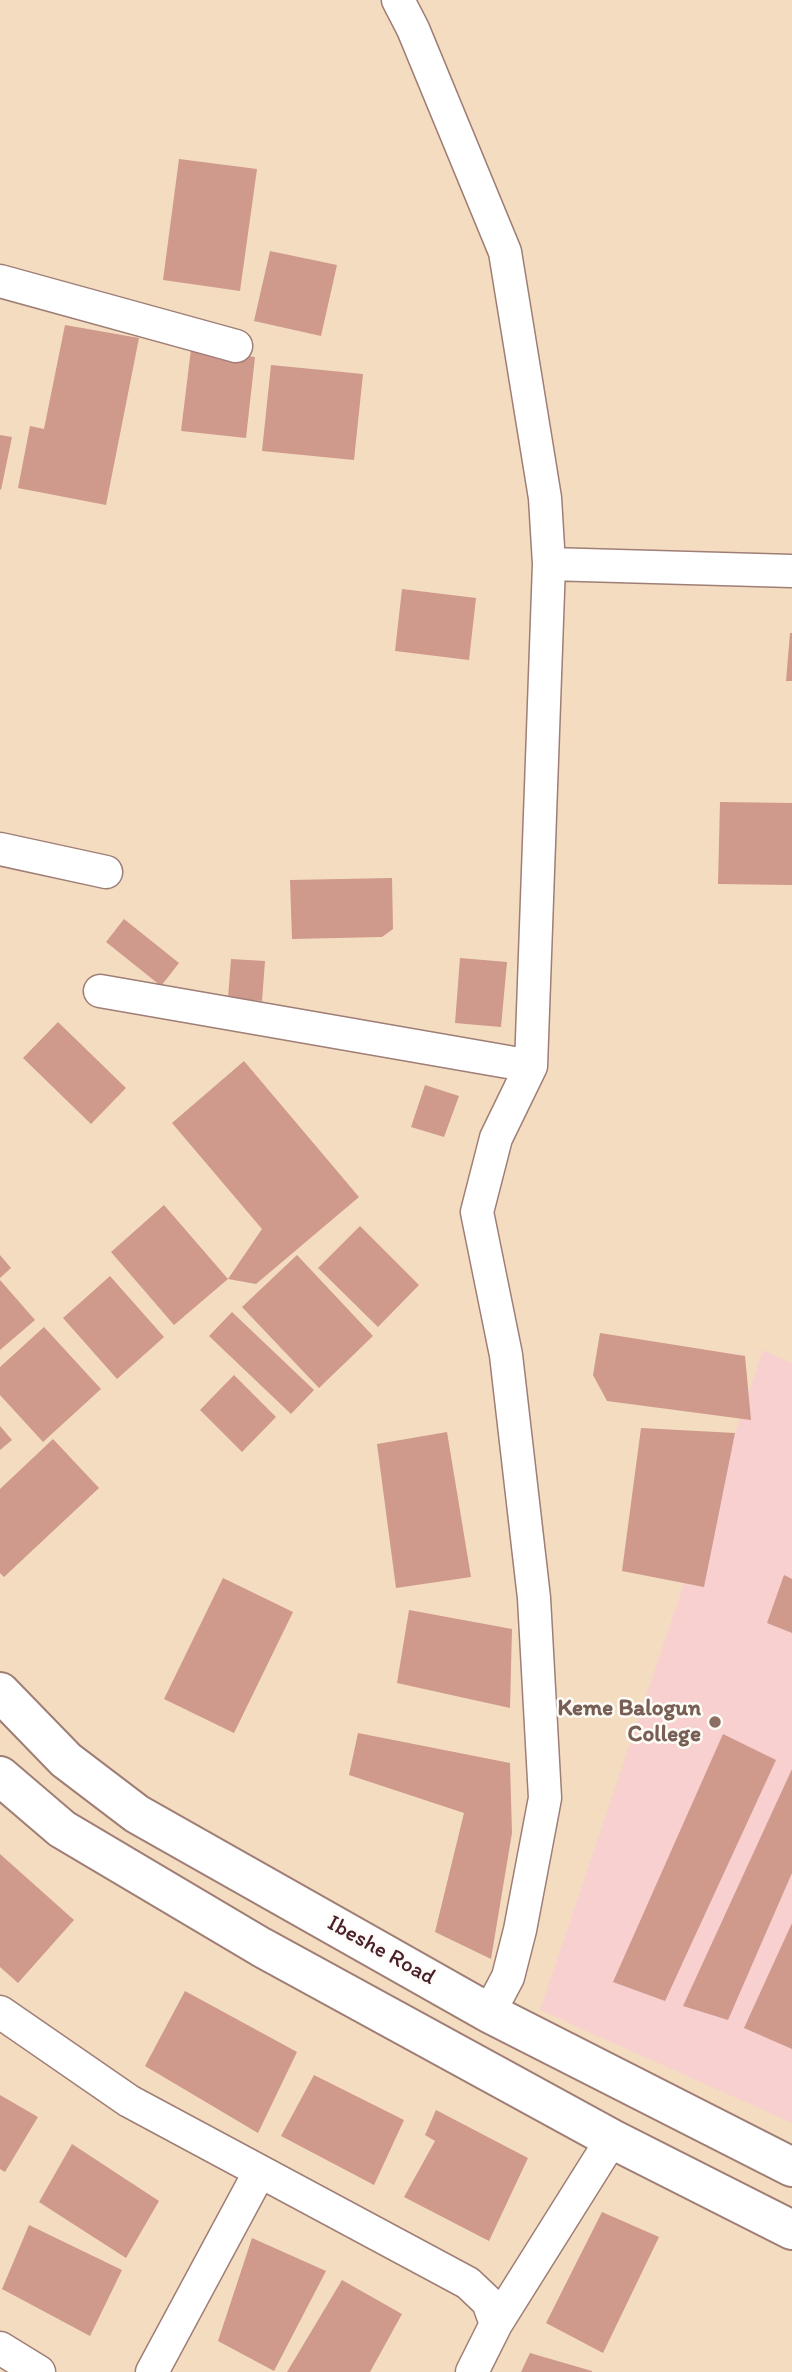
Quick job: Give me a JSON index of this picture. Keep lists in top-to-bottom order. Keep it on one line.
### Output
{"streets":{"main road":["Ibeshe Road"]},"places":["Keme Balogun College"]}
